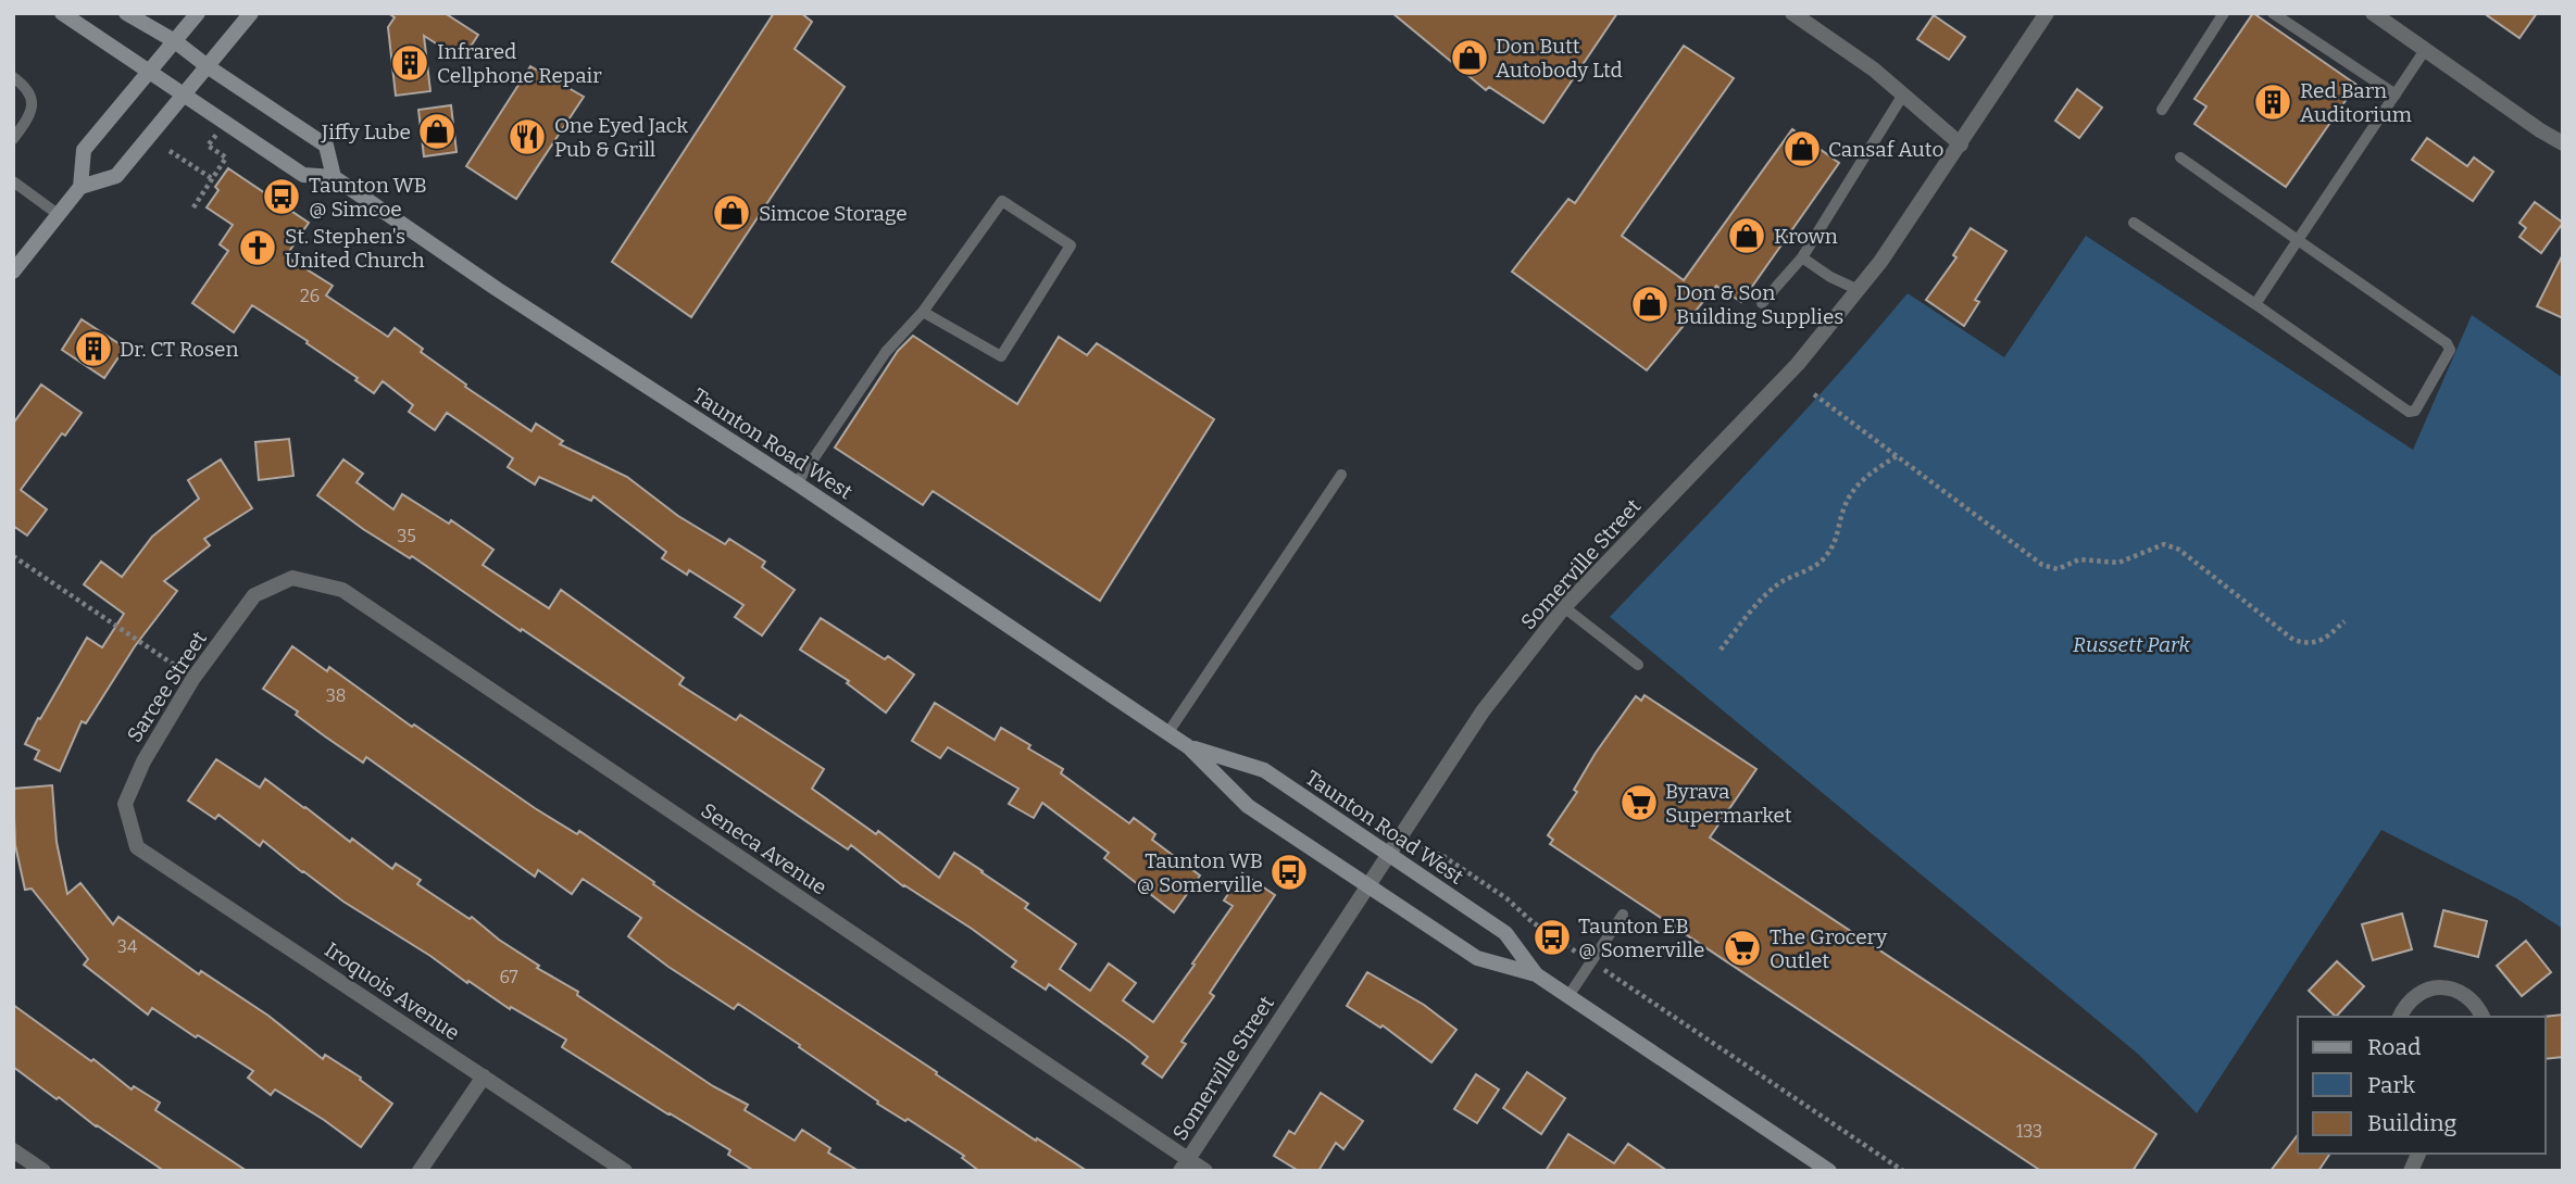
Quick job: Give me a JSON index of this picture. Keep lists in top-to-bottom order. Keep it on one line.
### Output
{"streets":{"main road":["Taunton Road West"],"street":["Somerville Street","Sarcee Street","Seneca Avenue","Iroquois Avenue"]},"crossings":[["Taunton Road West","Somerville Street"],["Somerville Street","Seneca Avenue"],["Sarcee Street","Seneca Avenue"],["Sarcee Street","Iroquois Avenue"]],"parks":["Russett Park"],"places":{"shop":["Don Butt Autobody Ltd","Jiffy Lube","Cansaf Auto","Simcoe Storage","Krown","Don & Son Building Supplies"],"building":["Infrared Cellphone Repair","Red Barn Auditorium","Dr. CT Rosen"],"restaurant":["One Eyed Jack Pub & Grill"],"bus stop":["Taunton WB @ Simcoe","Taunton WB @ Somerville","Taunton EB @ Somerville"],"church":["St. Stephen's United Church"],"supermarket":["Byrava Supermarket","The Grocery Outlet"]},"house_numbers":["26","35","38","34","67","133"],"legend":["Road","Park","Building"]}
